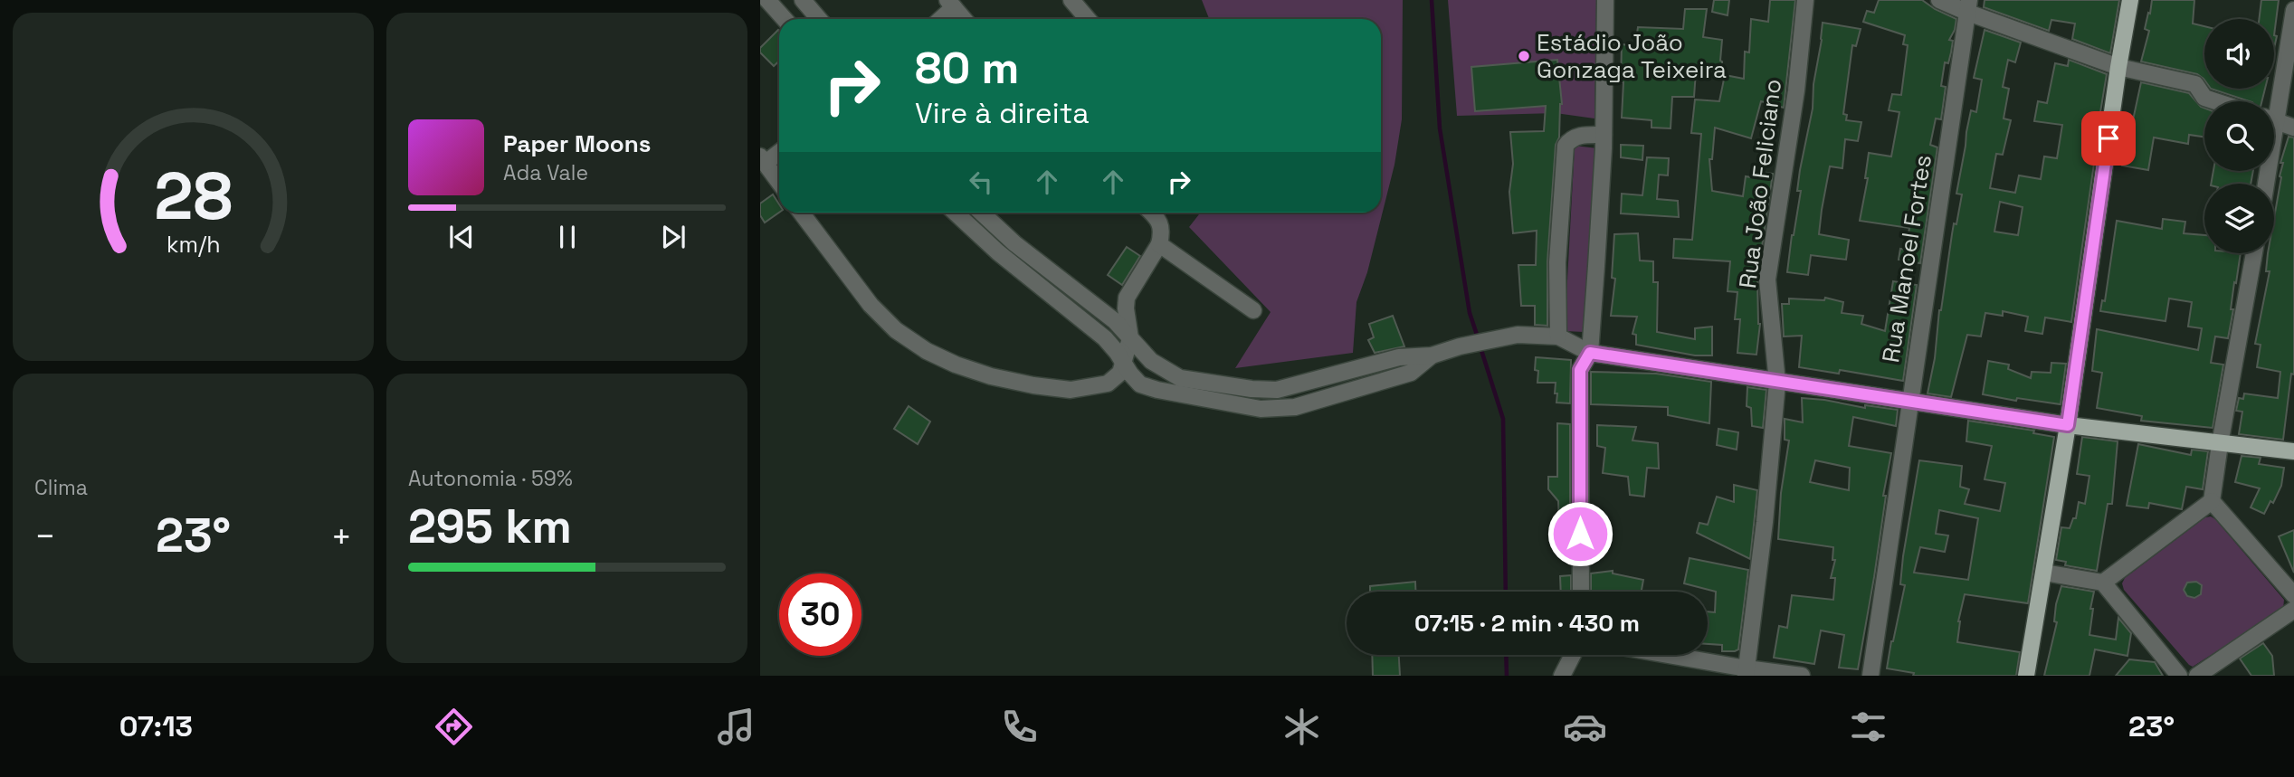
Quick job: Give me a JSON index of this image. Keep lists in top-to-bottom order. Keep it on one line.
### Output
{"streets":{"street":["Rua João Feliciano","Rua Manoel Fortes"]},"places":["Estádio João Gonzaga Teixeira"],"page":{"turn":["80 m","Vire à direita"],"song":["Paper Moons","Ada Vale"],"tile":["Clima",["Autonomia · 59%","295 km"]],"heat":["−","23°","+"],"limit":"30","trip":"07:15 · 2 min · 430 m","tabs":["07:13","23°"],"gauge":["28","km/h"]}}
